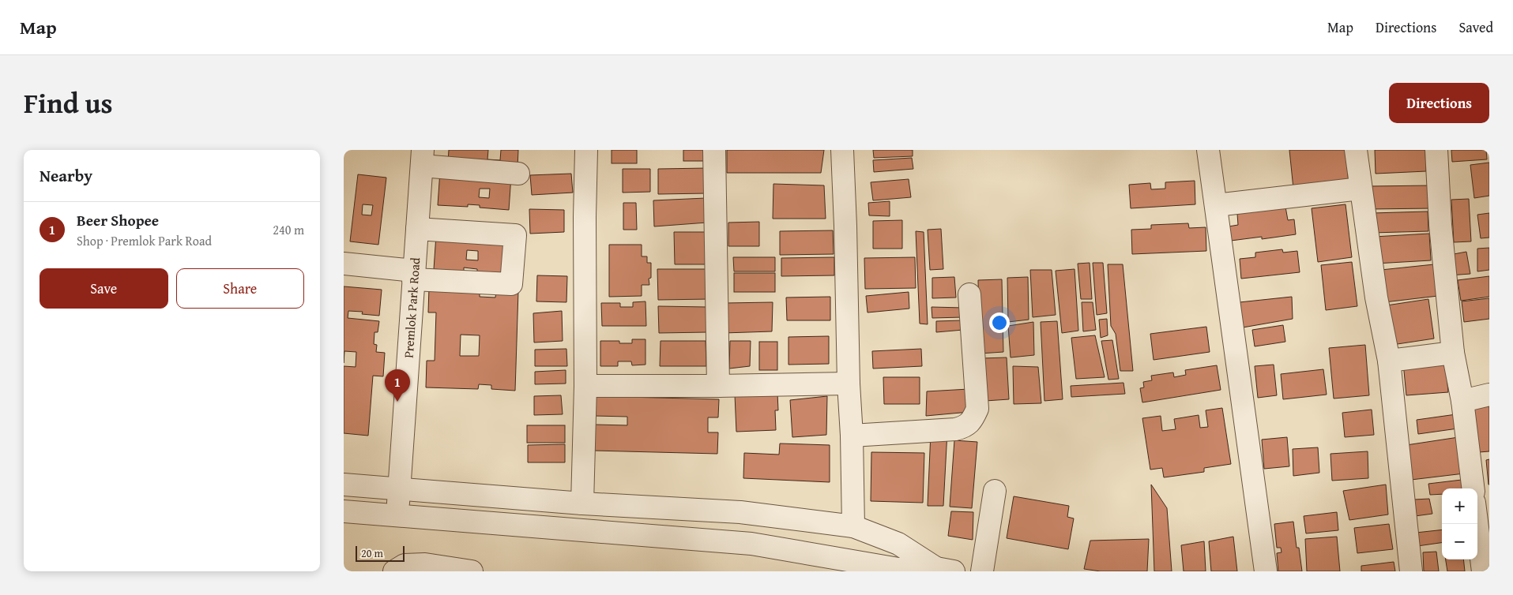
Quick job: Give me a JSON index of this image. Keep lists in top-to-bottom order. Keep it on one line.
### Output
{"streets":{"street":["Premlok Park Road"]},"scale_bar":"20 m","page":{"header":"Map","nav":["Map","Directions","Saved"],"title":"Find us","buttons":["Directions",["Save","Share"]],"heading":"Nearby","list":[{"mark":"1","name":"Beer Shopee","note":"Shop · Premlok Park Road","value":"240 m"}],"pins":"1","map_buttons":["+","−"],"scale":"20 m"}}
